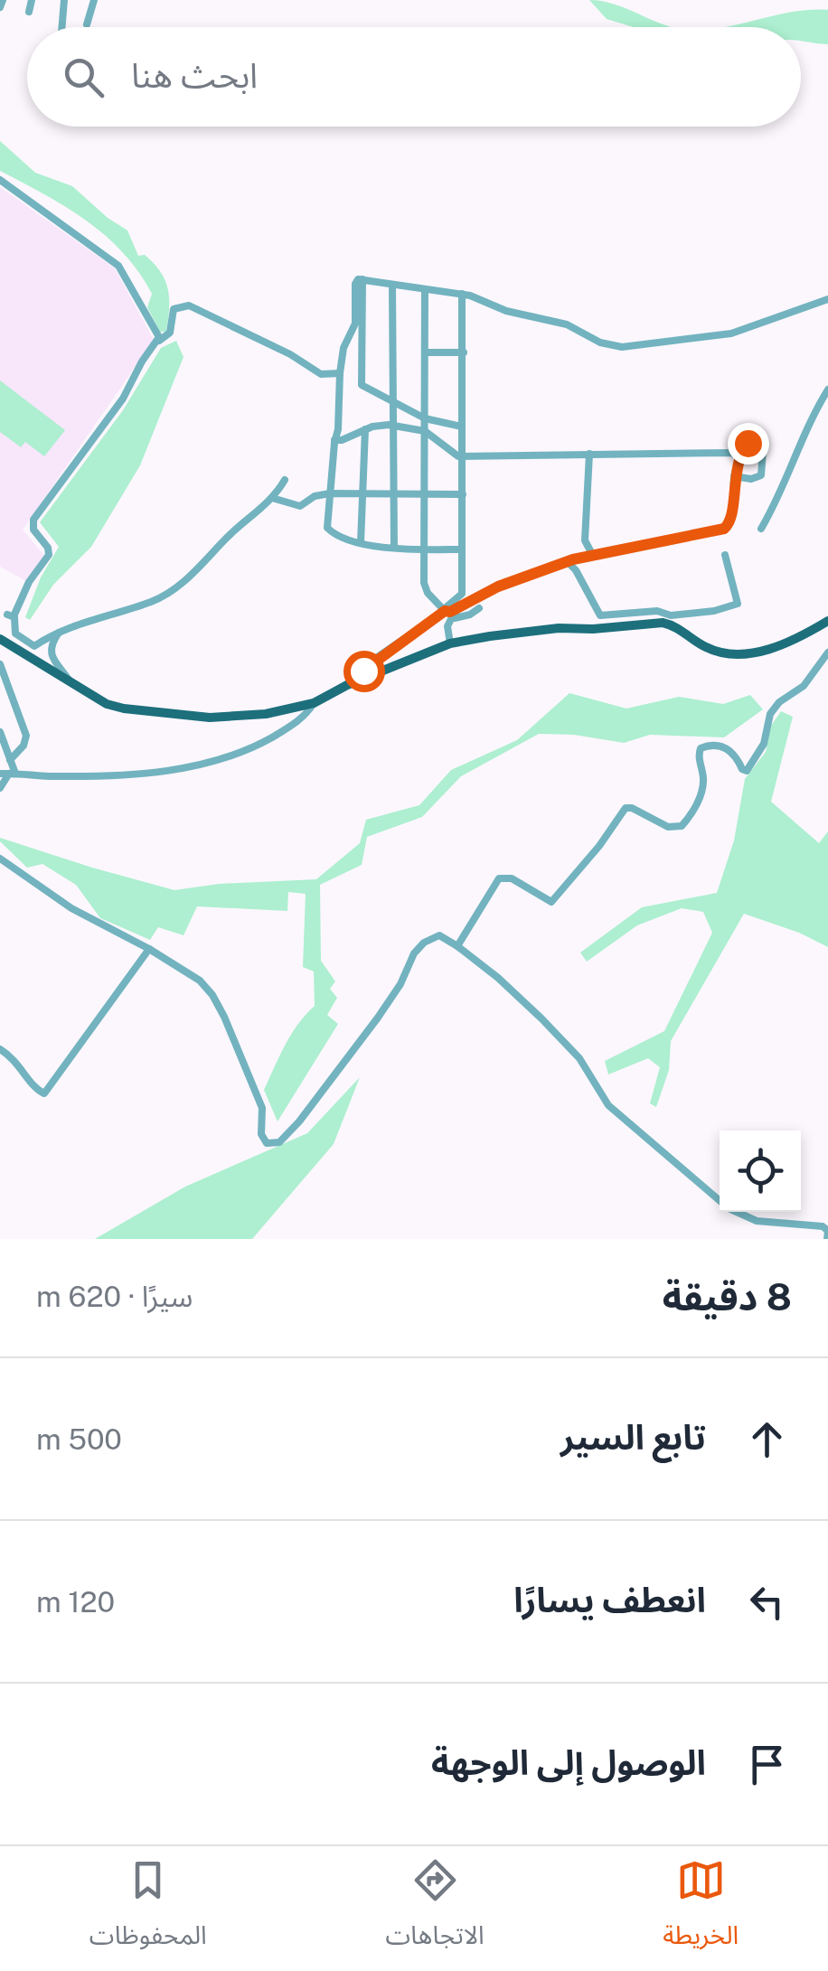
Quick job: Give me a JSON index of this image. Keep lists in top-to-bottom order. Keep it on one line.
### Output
{"page":{"search":"ابحث هنا","heading":["8 دقيقة","سيرًا · 620 m"],"list":[["تابع السير","500 m"],["انعطف يسارًا","120 m"],"الوصول إلى الوجهة"],"nav":["الخريطة","الاتجاهات","المحفوظات"]}}
